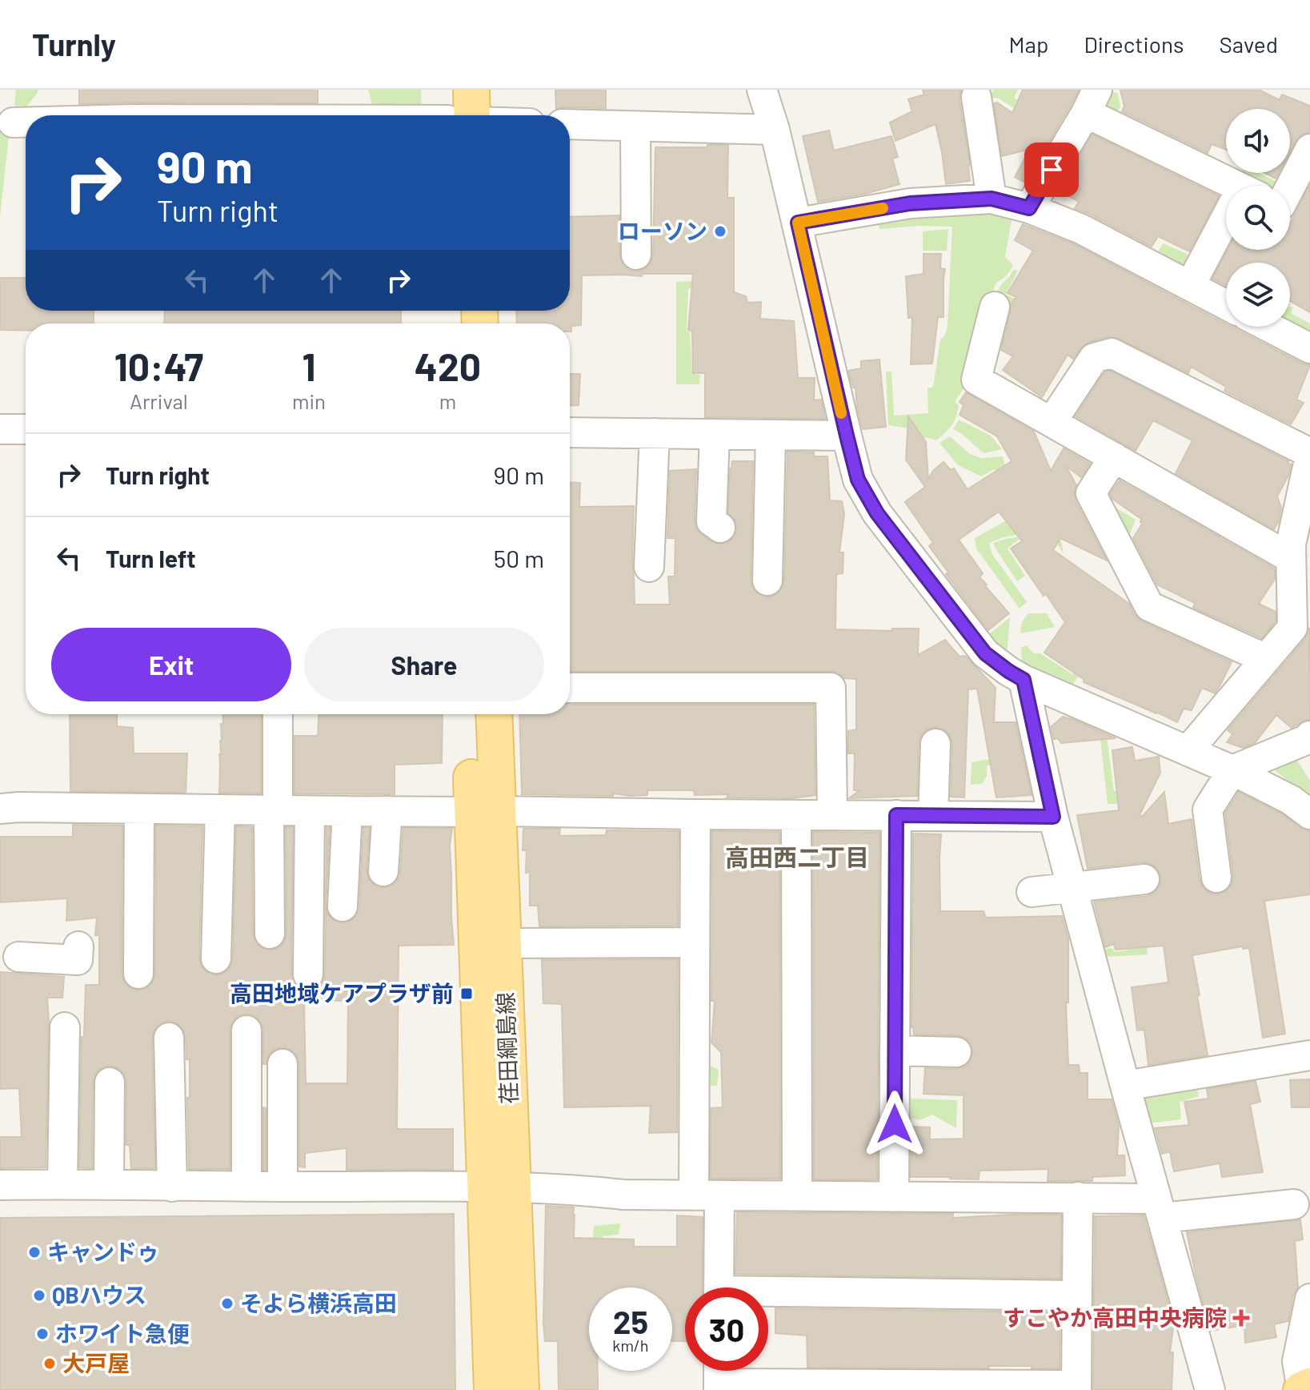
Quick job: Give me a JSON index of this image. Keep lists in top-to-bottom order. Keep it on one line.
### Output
{"streets":{"main road":["荏田綱島線"]},"districts":["高田西二丁目"],"places":{"other":["ローソン","キャンドゥ","QBハウス","そよら横浜高田","ホワイト急便","大戸屋"],"transit":["高田地域ケアプラザ前"],"health":["すこやか高田中央病院"]},"page":{"header":"Turnly","nav":["Map","Directions","Saved"],"turn":["90 m","Turn right"],"eta":["10:47","Arrival","1","min","420","m"],"list":[{"name":"Turn right","value":"90 m"},{"name":"Turn left","value":"50 m"}],"buttons":["Exit","Share"],"speed":"25 km/h","limit":"30"}}
